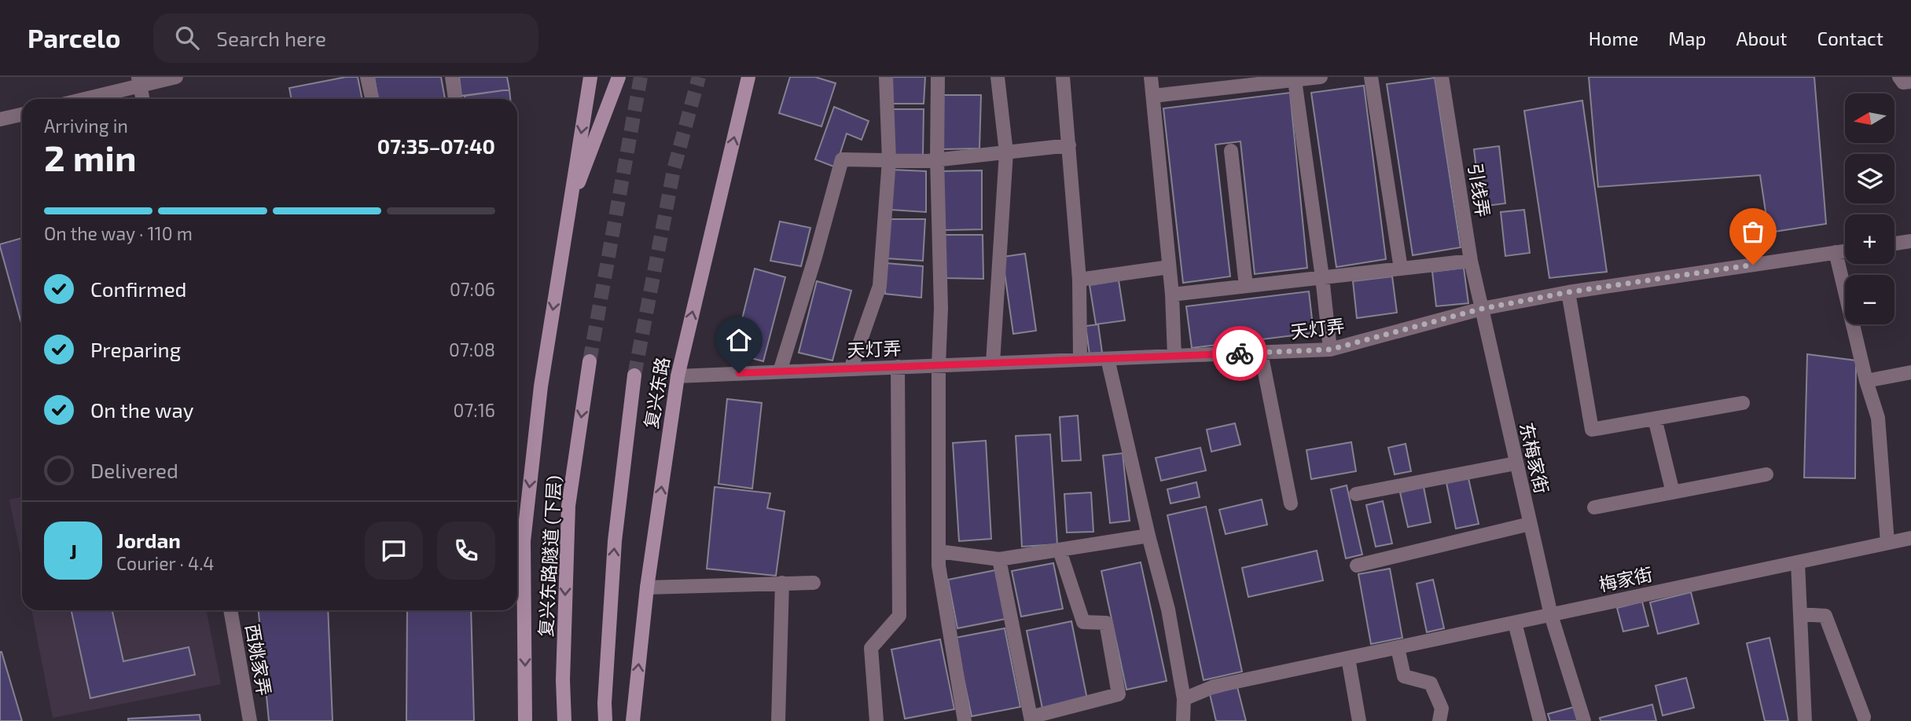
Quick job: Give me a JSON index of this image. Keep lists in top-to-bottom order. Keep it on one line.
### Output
{"streets":{"main road":["复兴东路","复兴东路隧道 (下层)"],"street":["引线弄","天灯弄","东梅家街","梅家街","西姚家弄"]},"crossings":[["引线弄","天灯弄"],["引线弄","东梅家街"],["天灯弄","复兴东路"],["天灯弄","东梅家街"],["东梅家街","梅家街"]],"north":"left","page":{"header":"Parcelo","search":"Search here","nav":["Home","Map","About","Contact"],"map_buttons":["+","−"],"heading":["2 min","Arriving in","07:35–07:40"],"panel":["Jordan","Courier · 4.4"],"bar":"On the way · 110 m","list":[["Confirmed","07:06"],["Preparing","07:08"],["On the way","07:16"],"Delivered"],"round":"J"}}
